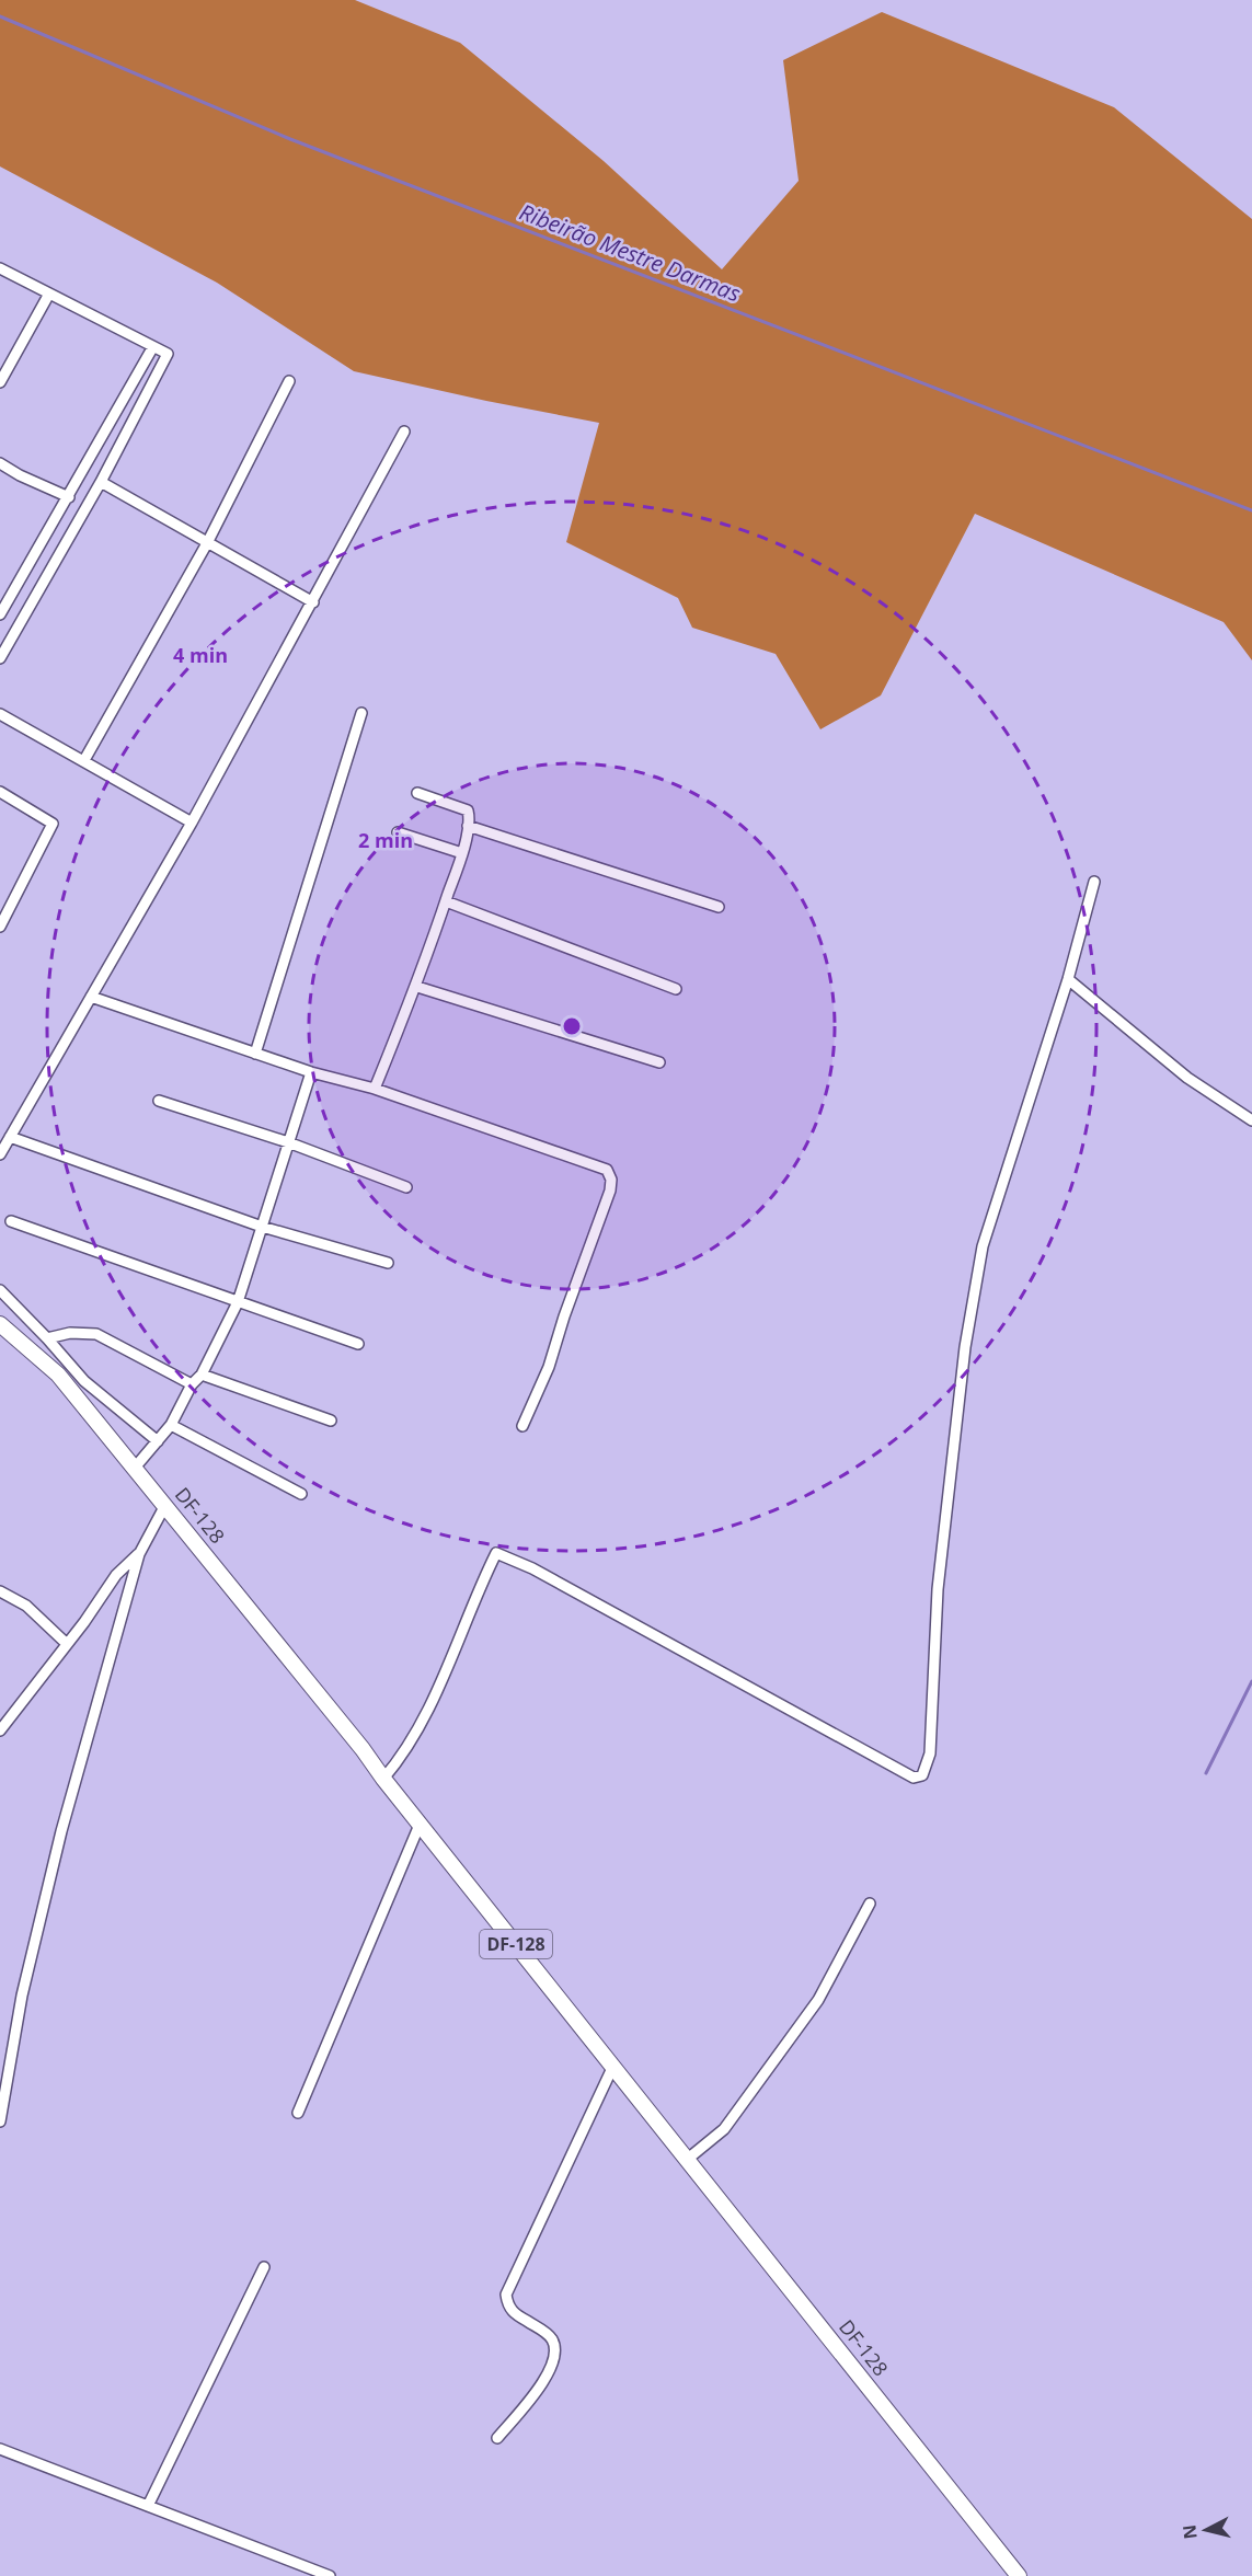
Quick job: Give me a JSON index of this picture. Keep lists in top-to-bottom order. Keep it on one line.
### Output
{"streets":{"main road":["DF-128"]},"water":["Ribeirão Mestre Darmas"],"north":"left","rings":["4 min","2 min"]}
